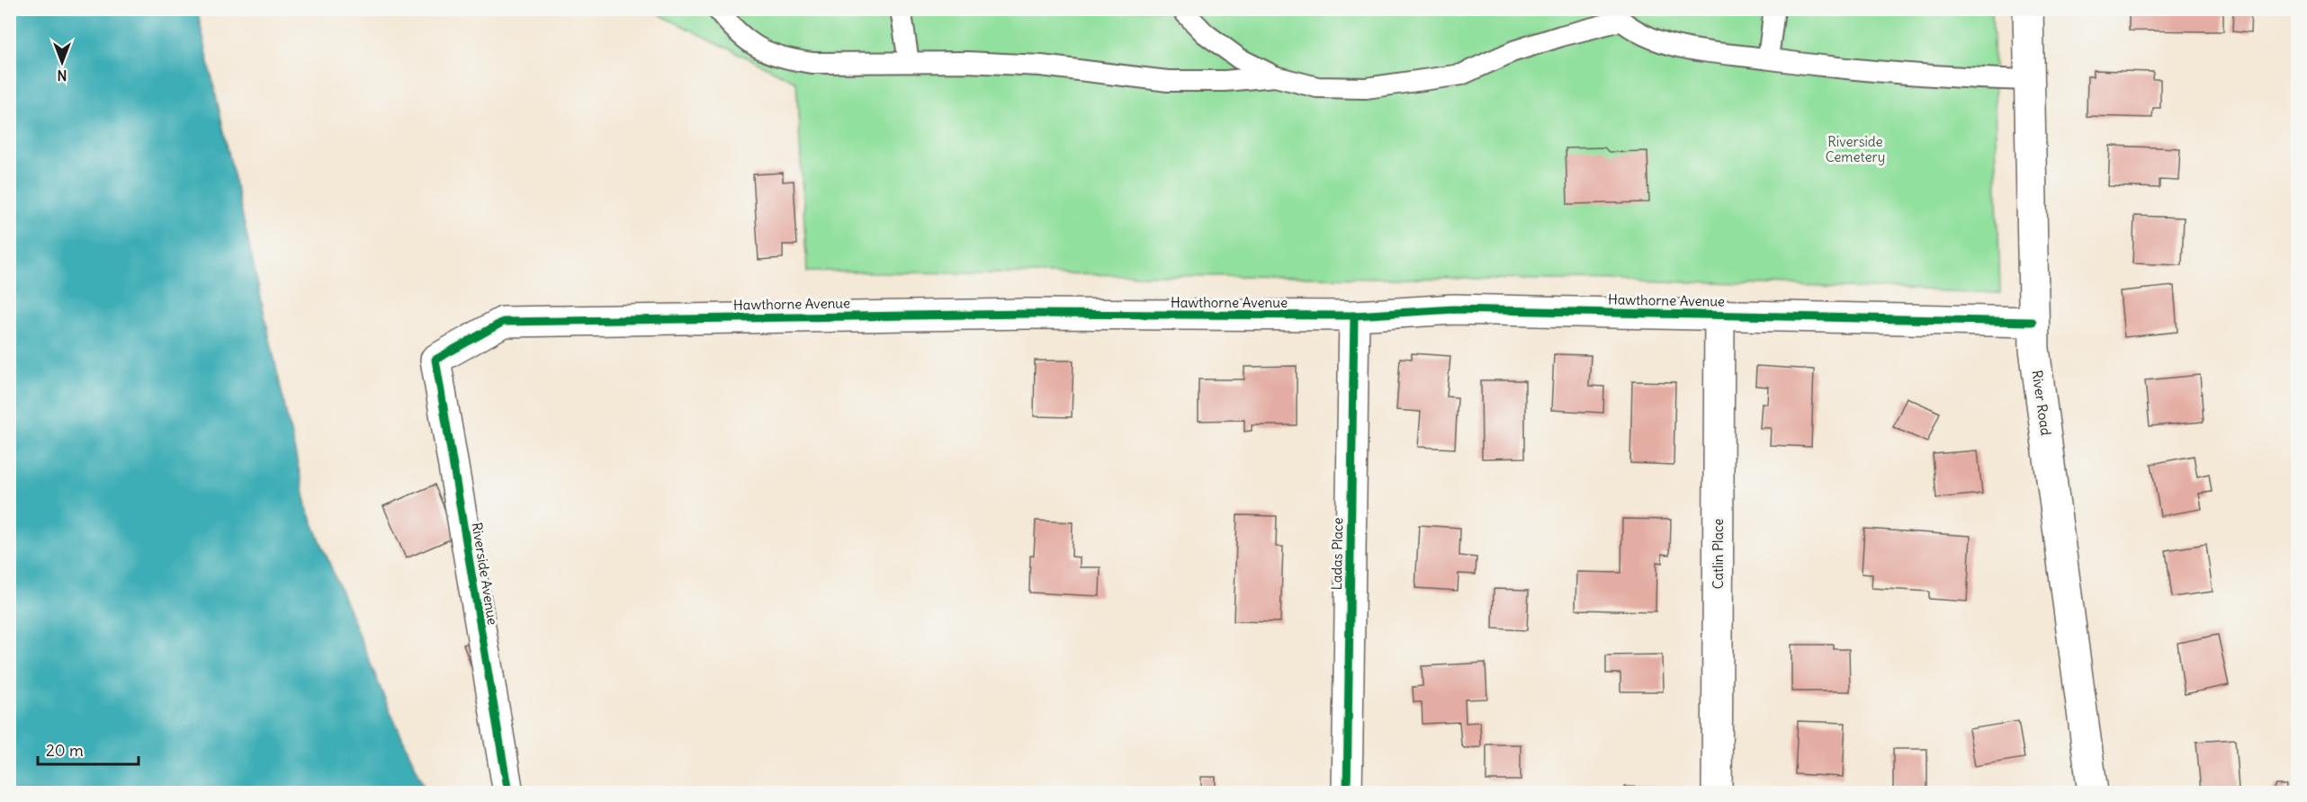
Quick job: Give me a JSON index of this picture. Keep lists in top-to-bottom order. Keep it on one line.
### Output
{"streets":{"street":["Hawthorne Avenue","River Road","Ladas Place","Catlin Place","Riverside Avenue"]},"crossings":[["Hawthorne Avenue","River Road"],["Hawthorne Avenue","Ladas Place"],["Hawthorne Avenue","Catlin Place"],["Hawthorne Avenue","Riverside Avenue"]],"parks":["Riverside Cemetery"],"scale_bar":"20 m","north":"bottom"}
